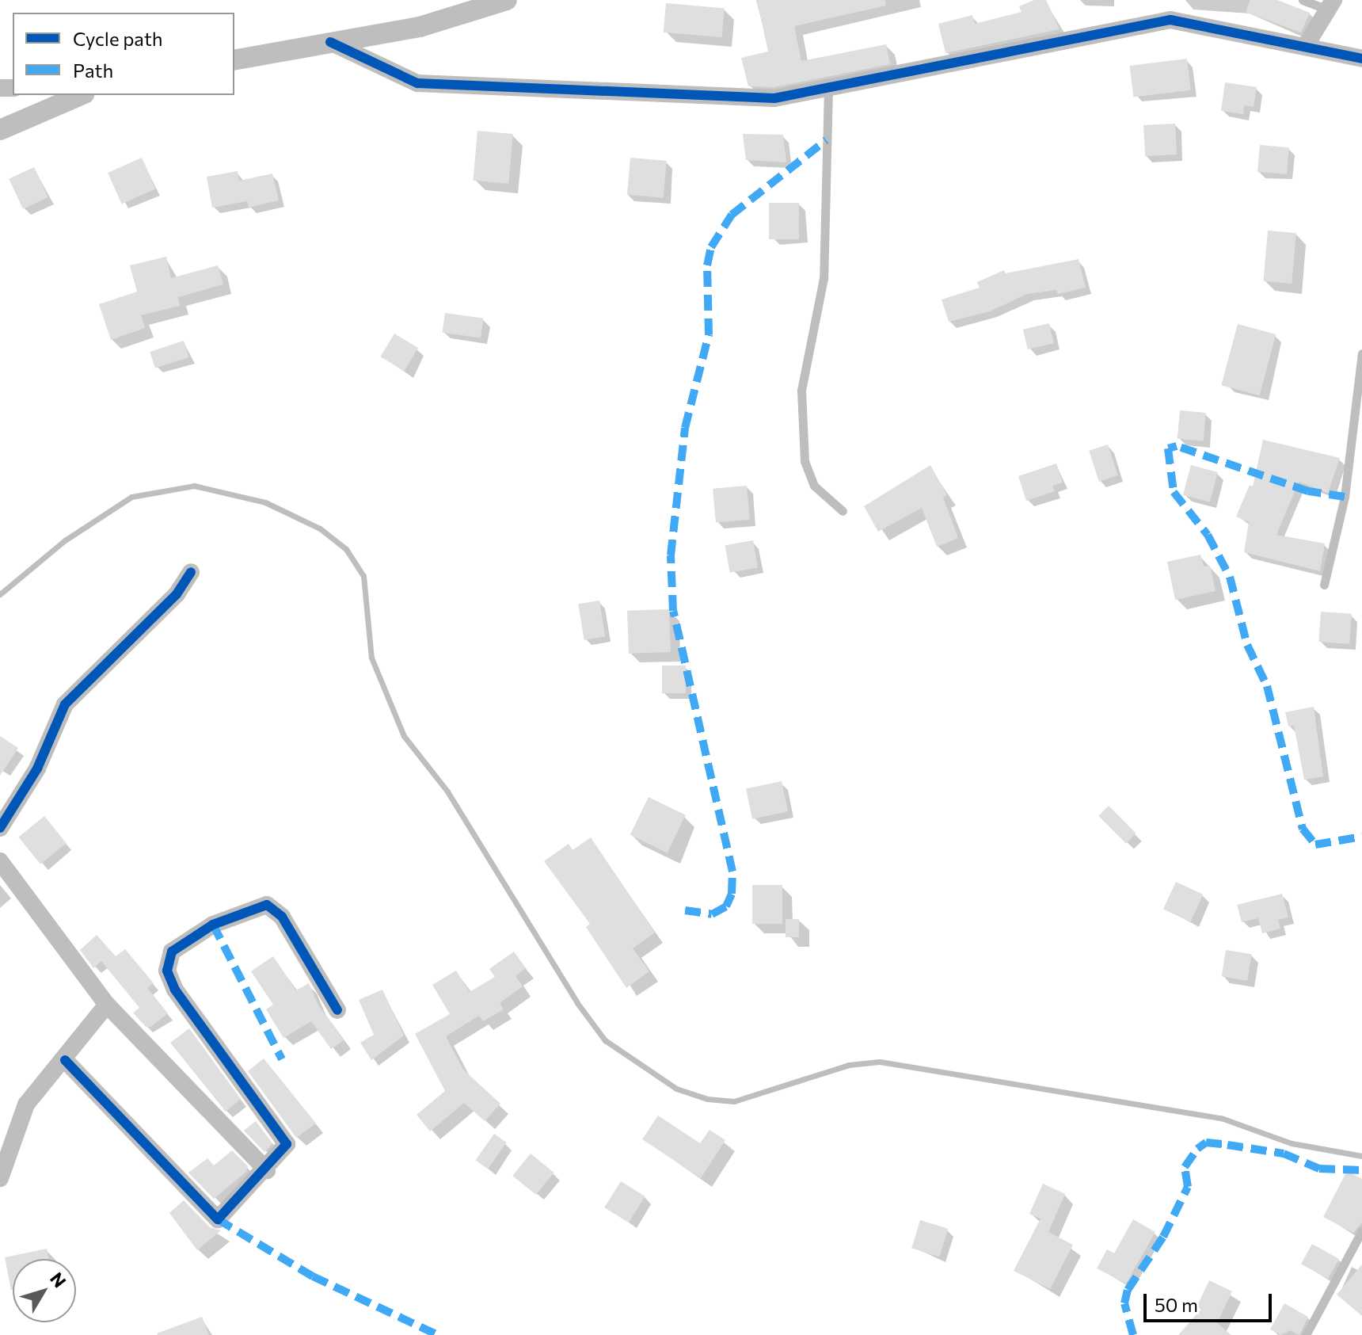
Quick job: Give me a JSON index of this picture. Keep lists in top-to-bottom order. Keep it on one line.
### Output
{"legend":["Cycle path","Path"],"scale_bar":"50 m","north":"top right"}
